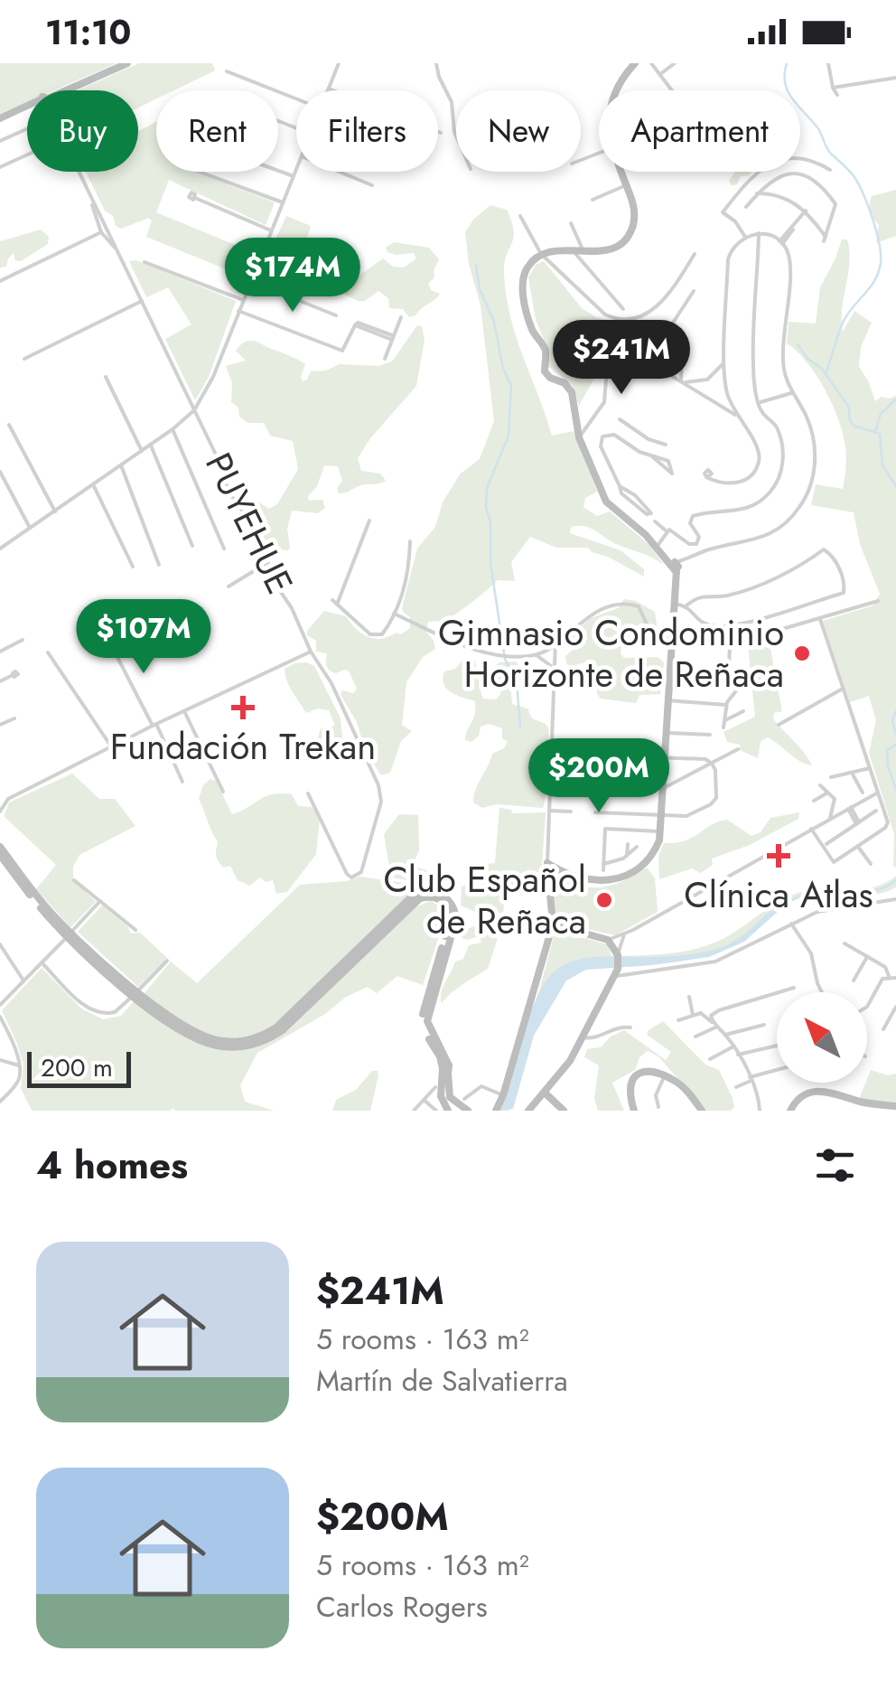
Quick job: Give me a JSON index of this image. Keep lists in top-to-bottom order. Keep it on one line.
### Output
{"streets":{"street":["PUYEHUE"]},"places":{"other":["Gimnasio Condominio Horizonte de Reñaca","Club Español de Reñaca"],"health":["Fundación Trekan","Clínica Atlas"]},"scale_bar":"200 m","north":"top left","page":{"status":"11:10","chip":["Buy","Rent","Filters","New","Apartment"],"price":["$174M","$241M","$107M","$200M"],"scale":"200 m","heading":"4 homes","list":[{"name":"$241M","note":"5 rooms · 163 m² · Martín de Salvatierra"},{"name":"$200M","note":"5 rooms · 163 m² · Carlos Rogers"}]}}
